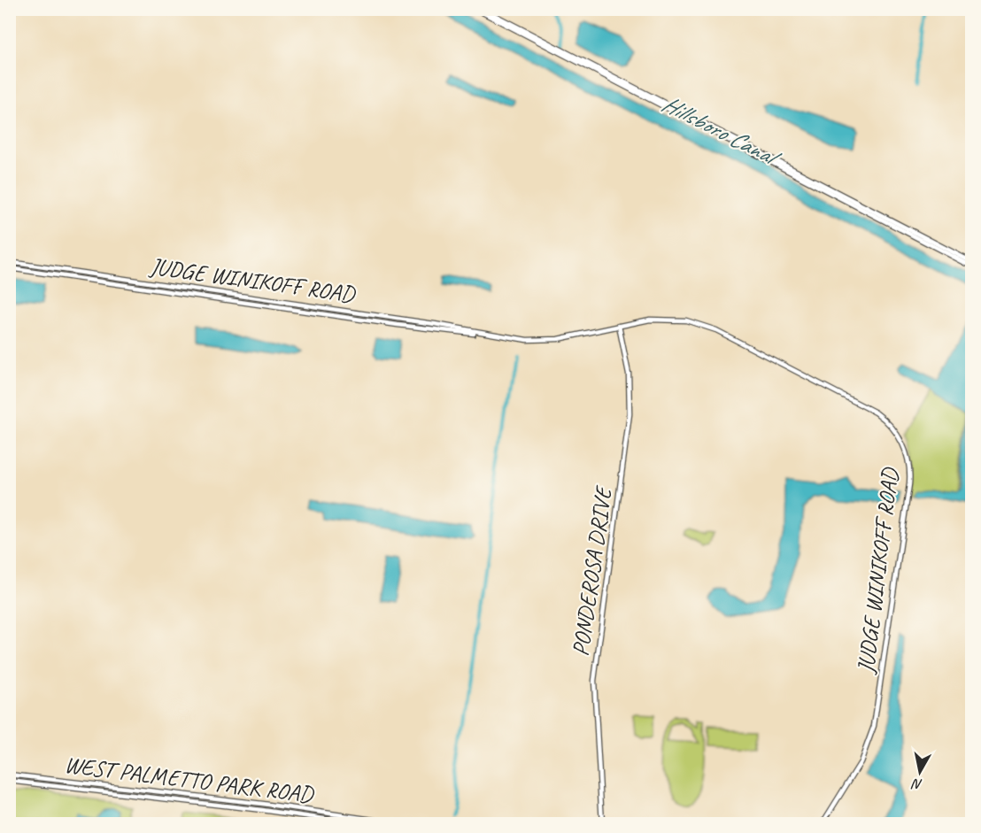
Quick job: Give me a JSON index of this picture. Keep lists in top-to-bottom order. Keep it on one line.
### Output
{"streets":{"street":["JUDGE WINIKOFF ROAD","PONDEROSA DRIVE","WEST PALMETTO PARK ROAD"]},"crossings":[["JUDGE WINIKOFF ROAD","PONDEROSA DRIVE"]],"water":["Hillsboro Canal"],"north":"bottom"}
